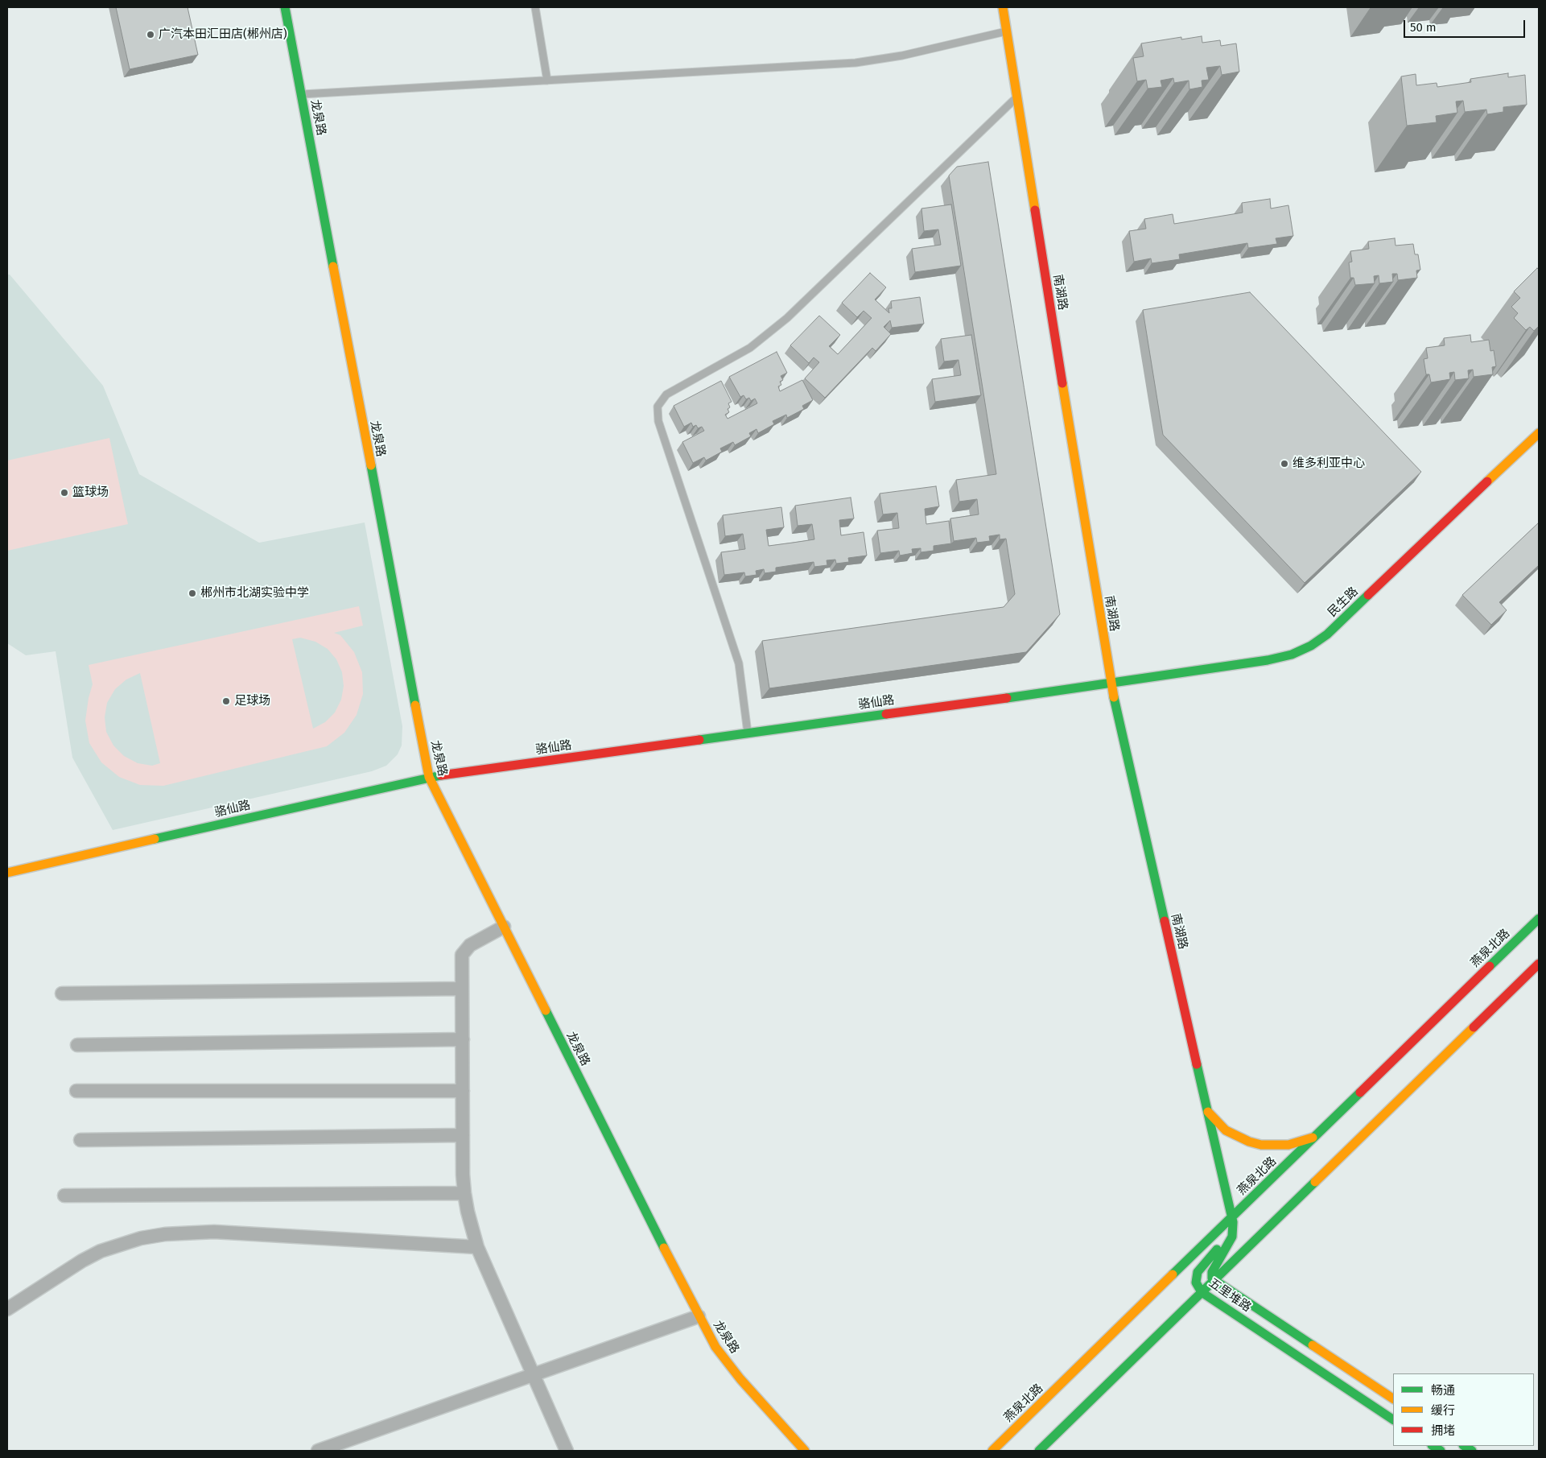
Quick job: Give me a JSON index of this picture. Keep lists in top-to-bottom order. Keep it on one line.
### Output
{"streets":{"main road":["龙泉路","南湖路","民生路","骆仙路","燕泉北路","五里堆路"]},"crossings":[["龙泉路","骆仙路"],["南湖路","民生路"],["南湖路","骆仙路"],["南湖路","燕泉北路"],["南湖路","五里堆路"],["民生路","骆仙路"],["燕泉北路","五里堆路"]],"places":["广汽本田汇田店(郴州店)","维多利亚中心","篮球场","郴州市北湖实验中学","足球场"],"legend":["畅通","缓行","拥堵"],"scale_bar":"50 m"}
